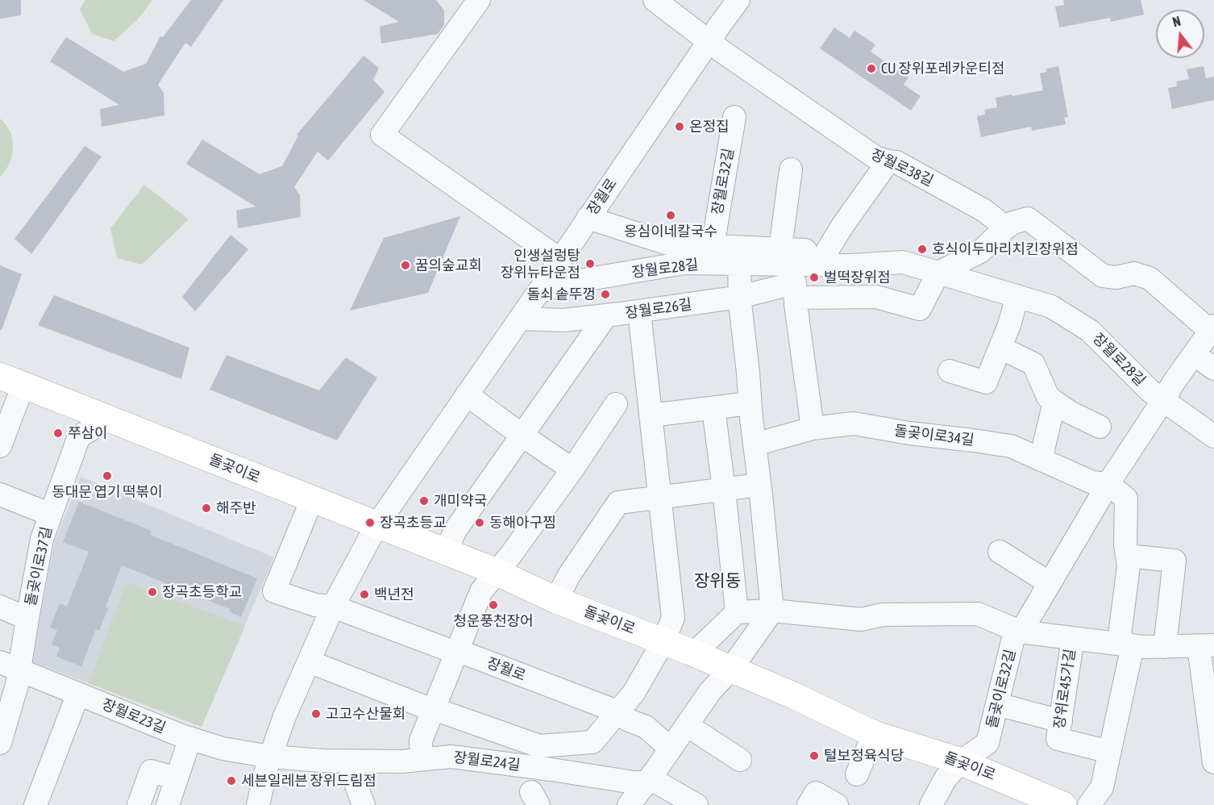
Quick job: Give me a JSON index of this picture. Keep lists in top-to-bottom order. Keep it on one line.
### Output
{"streets":{"main road":["돌곶이로"],"street":["장월로38길","장월로32길","장월로","장월로28길","장월로26길","돌곶이로34길","돌곶이로37길","돌곶이로32길","장위로45가길","장월로23길","장월로24길"]},"crossings":[["장월로38길","장월로"],["장월로38길","돌곶이로32길"],["장월로","장월로28길"],["장월로","장월로26길"],["장월로","돌곶이로"],["장월로","장월로23길"],["장월로","장월로24길"],["장월로28길","장월로26길"],["장월로28길","돌곶이로32길"],["돌곶이로34길","돌곶이로32길"],["돌곶이로","돌곶이로37길"],["돌곶이로","돌곶이로32길"],["돌곶이로37길","장월로23길"],["돌곶이로32길","장위로45가길"],["장월로23길","장월로24길"]],"districts":["장위동"],"places":["CU 장위포레카운티점","온정집","옹심이네칼국수","호식이두마리치킨장위점","인생설렁탕 장위뉴타운점","꿈의숲교회","벌떡장위점","돌쇠 솥뚜껑","쭈삼이","동대문 엽기 떡볶이","개미약국","해주반","장곡초등교","동해아구찜","장곡초등학교","백년전","청운풍천장어","고고수산물회","털보정육식당","세븐일레븐 장위드림점"],"north":"top"}
